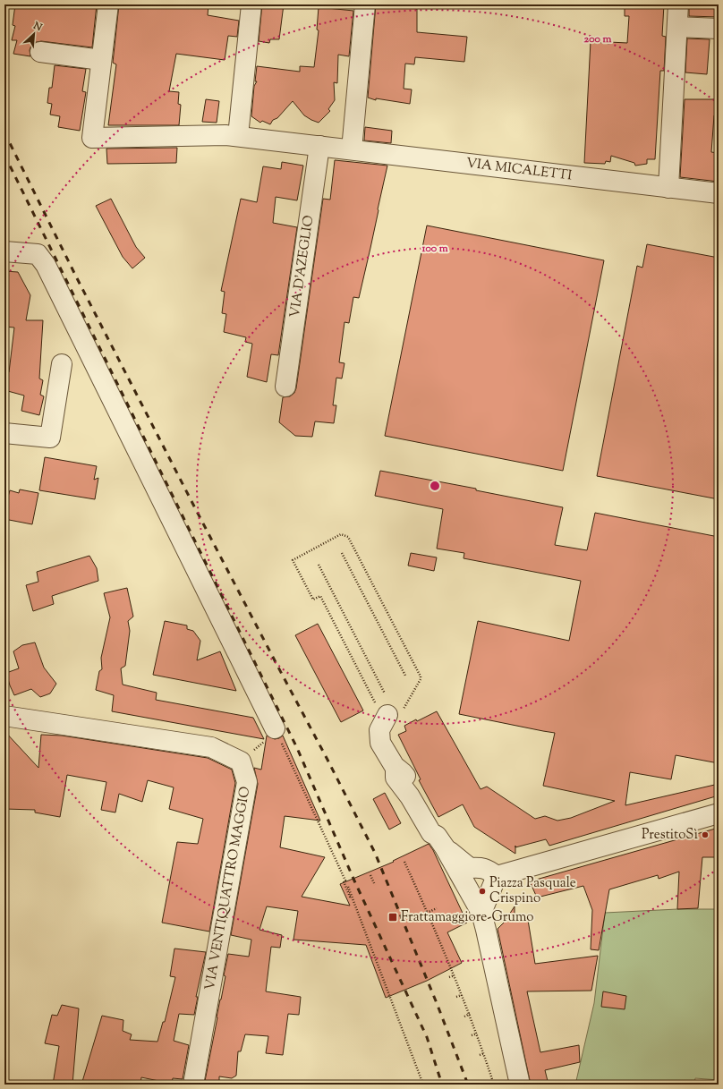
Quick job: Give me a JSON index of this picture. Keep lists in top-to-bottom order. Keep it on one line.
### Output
{"streets":{"street":["VIA MICALETTI","VIA D'AZEGLIO","VIA VENTIQUATTRO MAGGIO"]},"crossings":[["VIA MICALETTI","VIA D'AZEGLIO"]],"places":{"other":["PrestitoSì","Piazza Pasquale Crispino"],"transit":["Frattamaggiore-Grumo"]},"north":"top right","rings":["200 m","100 m"]}
